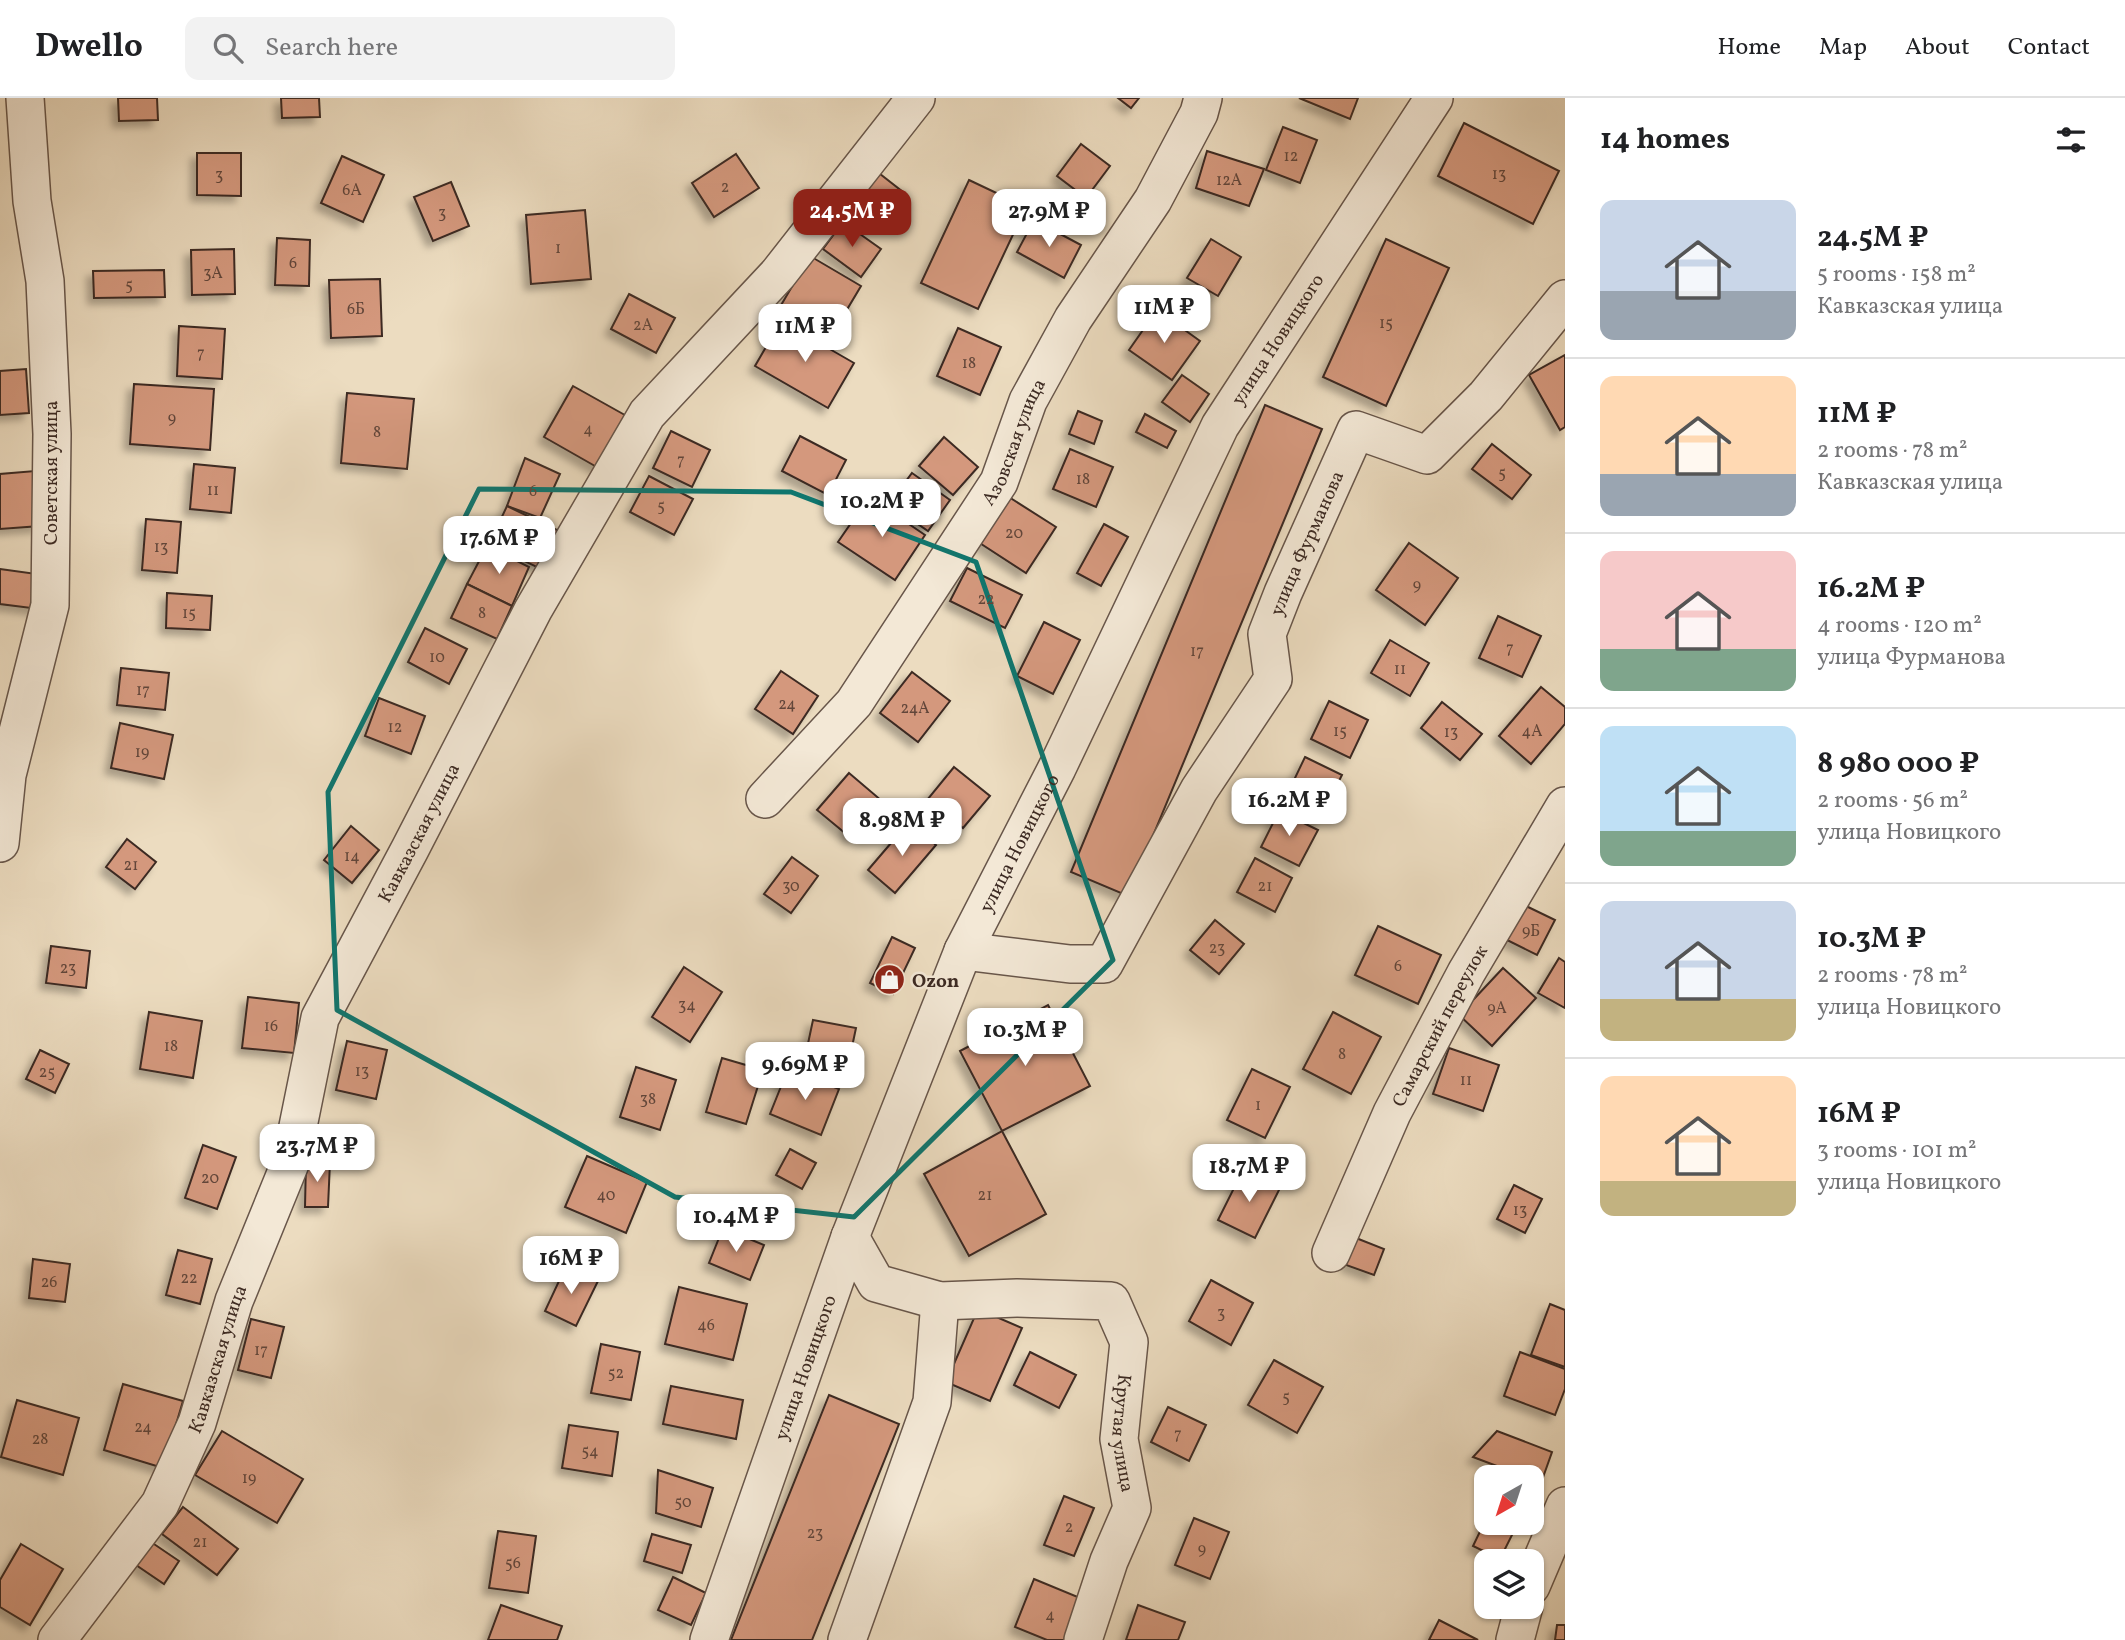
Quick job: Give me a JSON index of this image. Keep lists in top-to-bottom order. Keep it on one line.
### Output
{"streets":{"street":["улица Новицкого","Азовская улица","Советская улица","улица Фурманова","Кавказская улица","Самарский переулок","Крутая улица"]},"crossings":[["улица Новицкого","улица Фурманова"],["улица Новицкого","Крутая улица"]],"places":{"shop":["Ozon"]},"house_numbers":["12","13","3","12А","2","6А","3","1","6","3А","5","6Б","15","2А","7","18","9","4","8","7","5","18","11","6","5","20","13","9","22","15","8","7","17","10","11","17","24","24А","12","15","4А","13","19","14","21","30","21","9Б","23","6","23","34","9А","16","18","8","13","25","11","38","1","20","40","21","13","22","26","3","46","17","52","5","24","7","28","54","19","50","2","23","21","9","56","4"],"north":"bottom left","page":{"header":"Dwello","search":"Search here","nav":["Home","Map","About","Contact"],"heading":"14 homes","list":[{"name":"24.5M ₽","note":"5 rooms · 158 m² · Кавказская улица"},{"name":"11M ₽","note":"2 rooms · 78 m² · Кавказская улица"},{"name":"16.2M ₽","note":"4 rooms · 120 m² · улица Фурманова"},{"name":"8 980 000 ₽","note":"2 rooms · 56 m² · улица Новицкого"},{"name":"10.3M ₽","note":"2 rooms · 78 m² · улица Новицкого"},{"name":"16M ₽","note":"3 rooms · 101 m² · улица Новицкого"}],"price":["24.5M ₽","27.9M ₽","11M ₽","11M ₽","10.2M ₽","17.6M ₽","16.2M ₽","8.98M ₽","10.3M ₽","9.69M ₽","23.7M ₽","18.7M ₽","10.4M ₽","16M ₽"]}}
